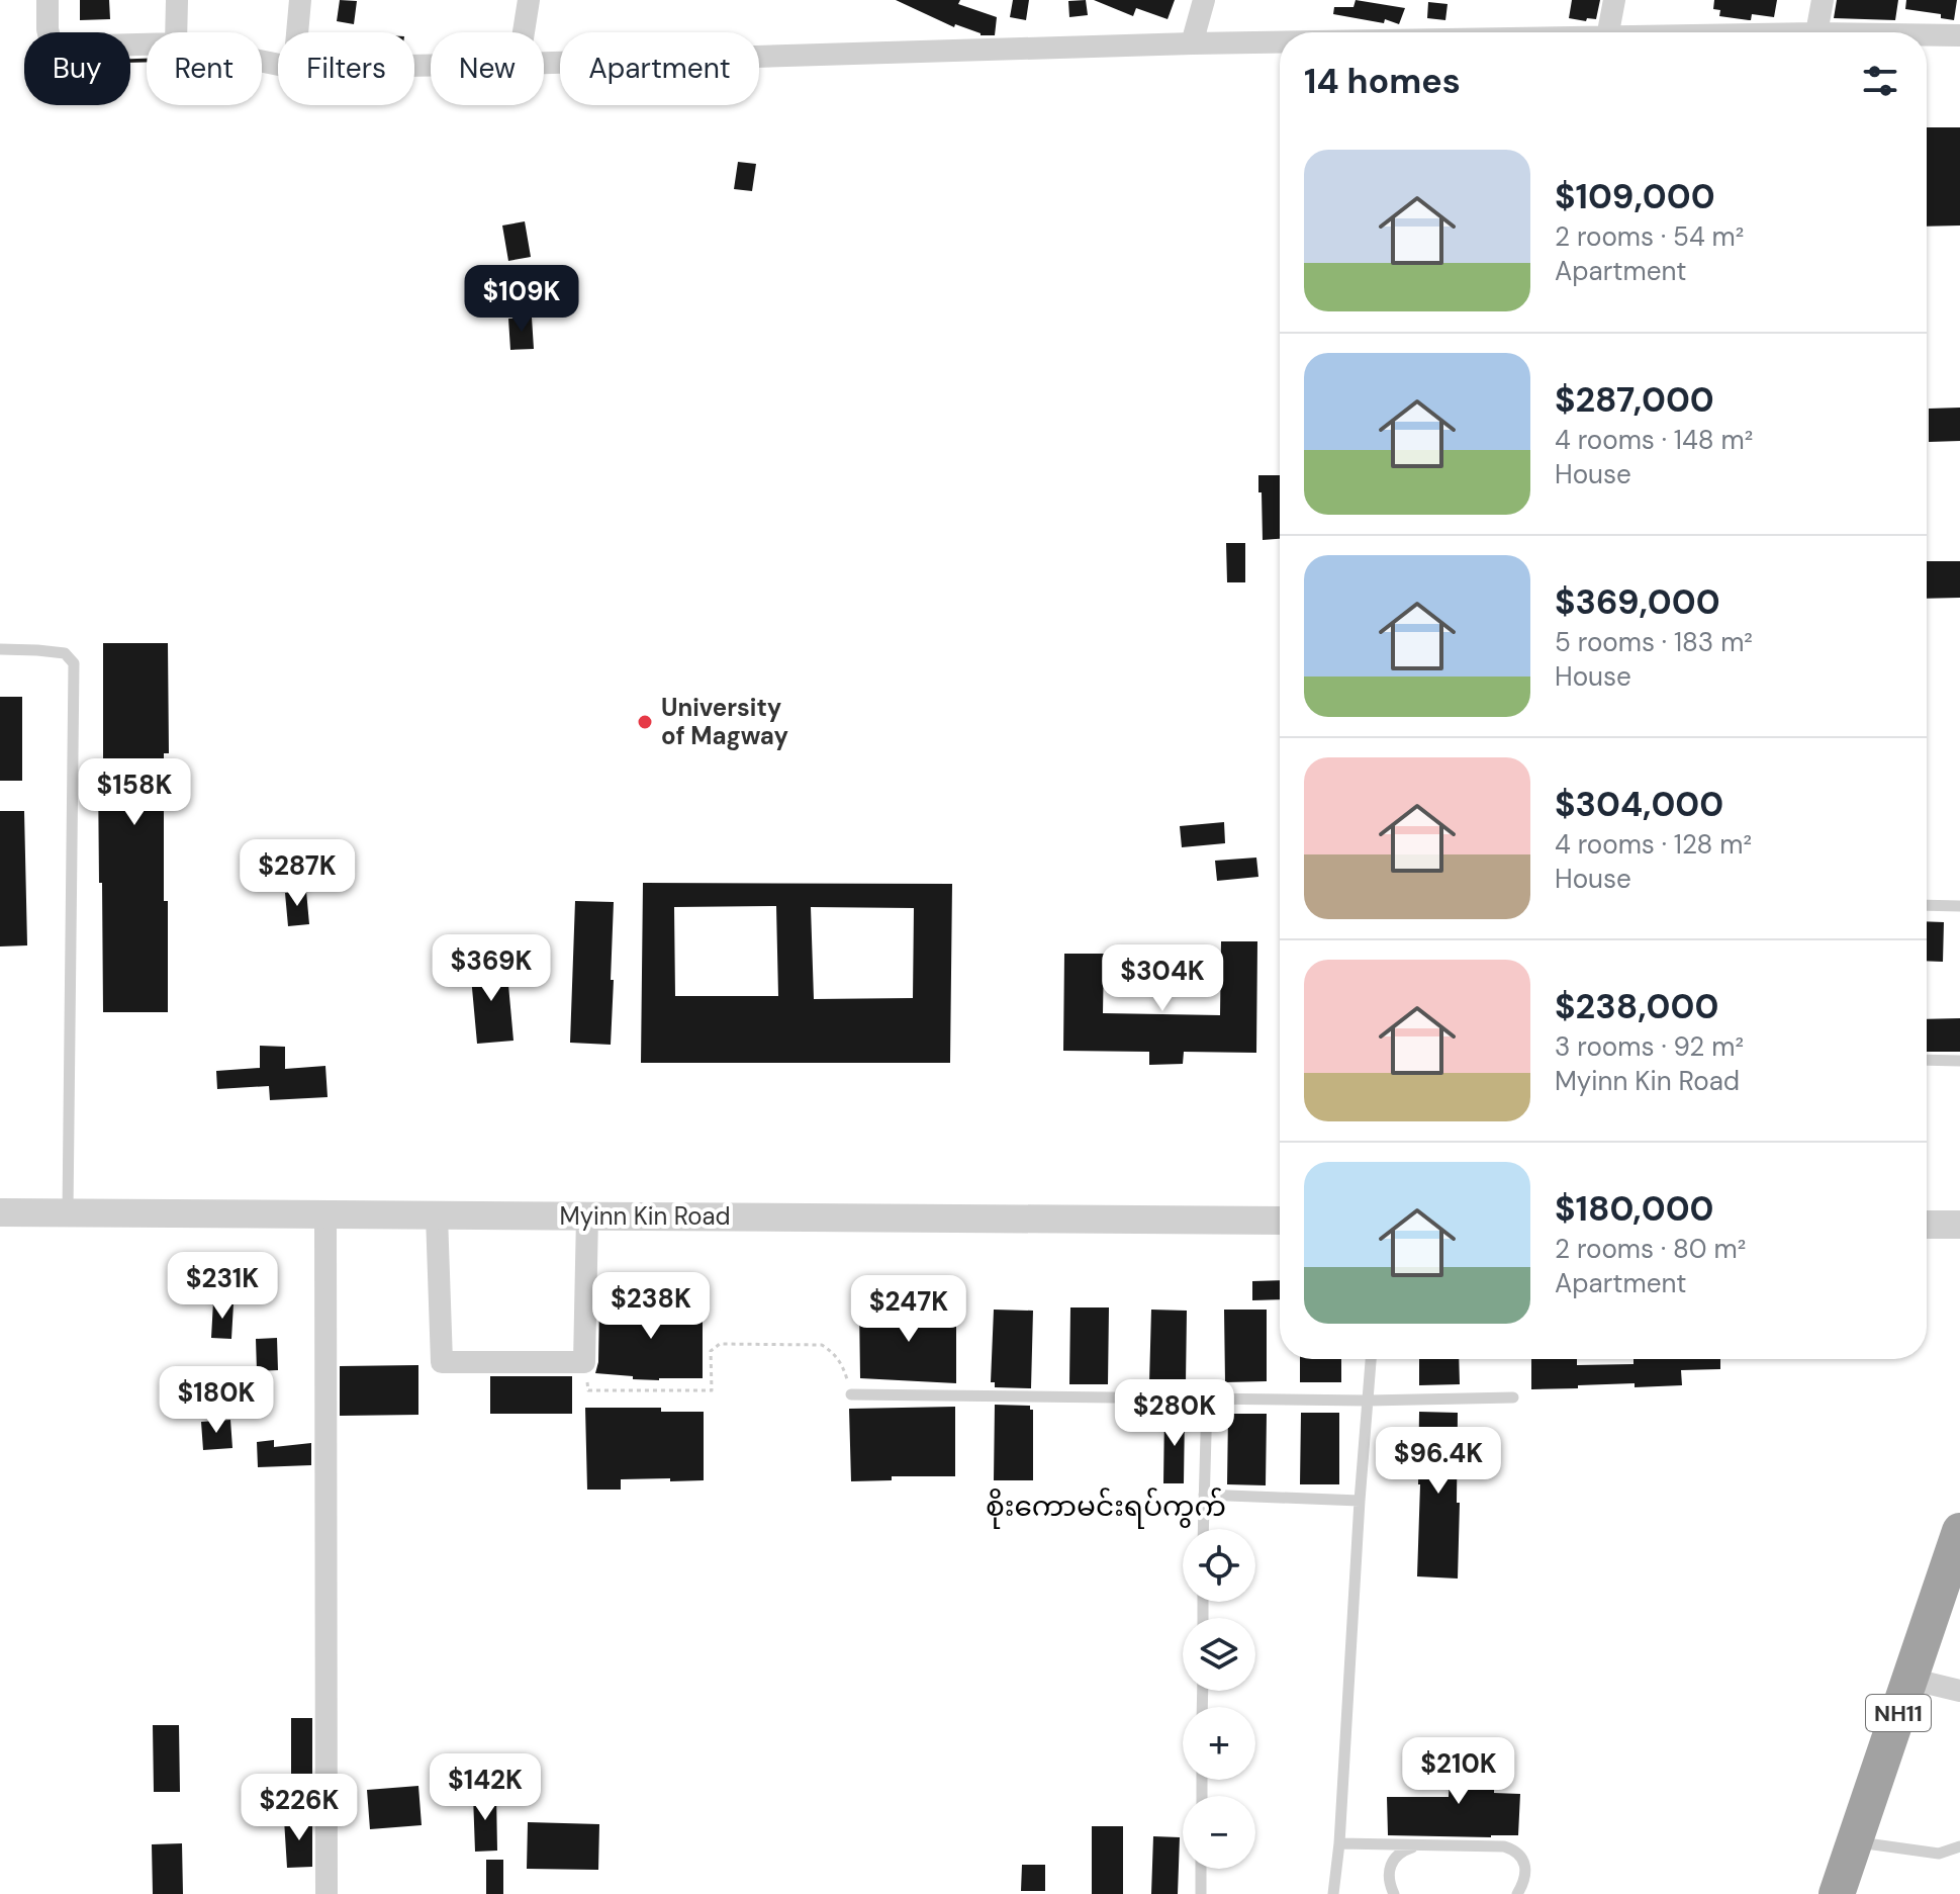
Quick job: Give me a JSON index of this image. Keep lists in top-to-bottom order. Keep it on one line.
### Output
{"streets":{"highway":["NH11"],"street":["Myinn Kin Road"]},"districts":["စိုးကောမင်းရပ်ကွက်"],"places":["University of Magway"],"page":{"chip":["Buy","Rent","Filters","New","Apartment"],"heading":"14 homes","list":[{"name":"$109,000","note":"2 rooms · 54 m² · Apartment"},{"name":"$287,000","note":"4 rooms · 148 m² · House"},{"name":"$369,000","note":"5 rooms · 183 m² · House"},{"name":"$304,000","note":"4 rooms · 128 m² · House"},{"name":"$238,000","note":"3 rooms · 92 m² · Myinn Kin Road"},{"name":"$180,000","note":"2 rooms · 80 m² · Apartment"}],"price":["$109K","$158K","$287K","$369K","$304K","$231K","$238K","$247K","$180K","$280K","$96.4K","$210K","$142K","$226K"],"map_buttons":["+","−"]}}
